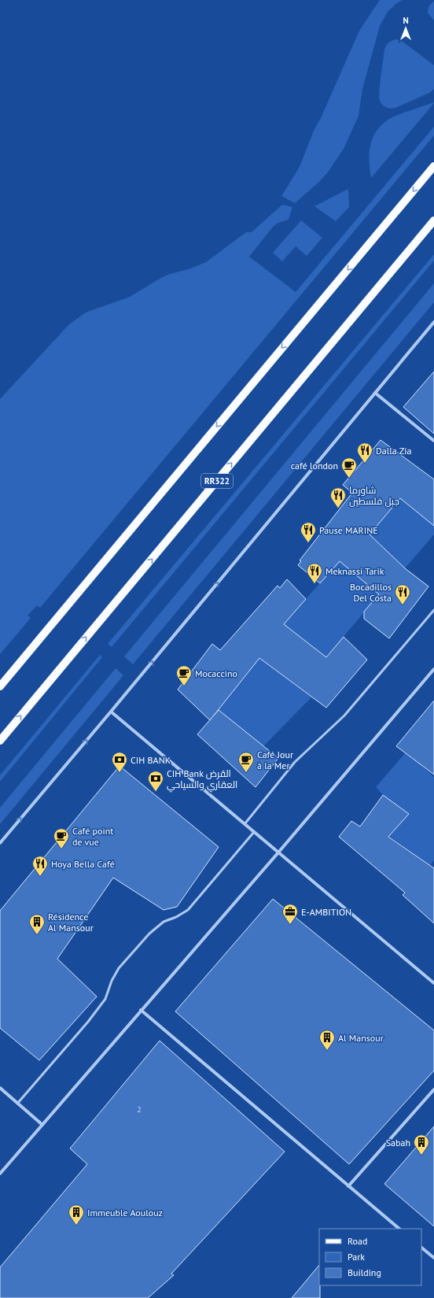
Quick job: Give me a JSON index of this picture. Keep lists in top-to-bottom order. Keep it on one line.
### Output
{"streets":{"main road":["RR322"]},"places":{"restaurant":["Dalla Zia","شاورما جبل فلسطين","Pause MARINE","Meknassi Tarik","Bocadillos Del Costa","Hoya Bella Café"],"cafe":["café london","Mocaccino","Café Jour à la Mer","Café point de vue"],"bank":["CIH BANK","CIH Bank القرض العقاري والسياحي"],"office":["E-AMBITION"],"building":["Résidence Al Mansour","Al Mansour","Sabah","Immeuble Aoulouz"]},"house_numbers":["2"],"legend":["Road","Park","Building"],"north":"top"}
